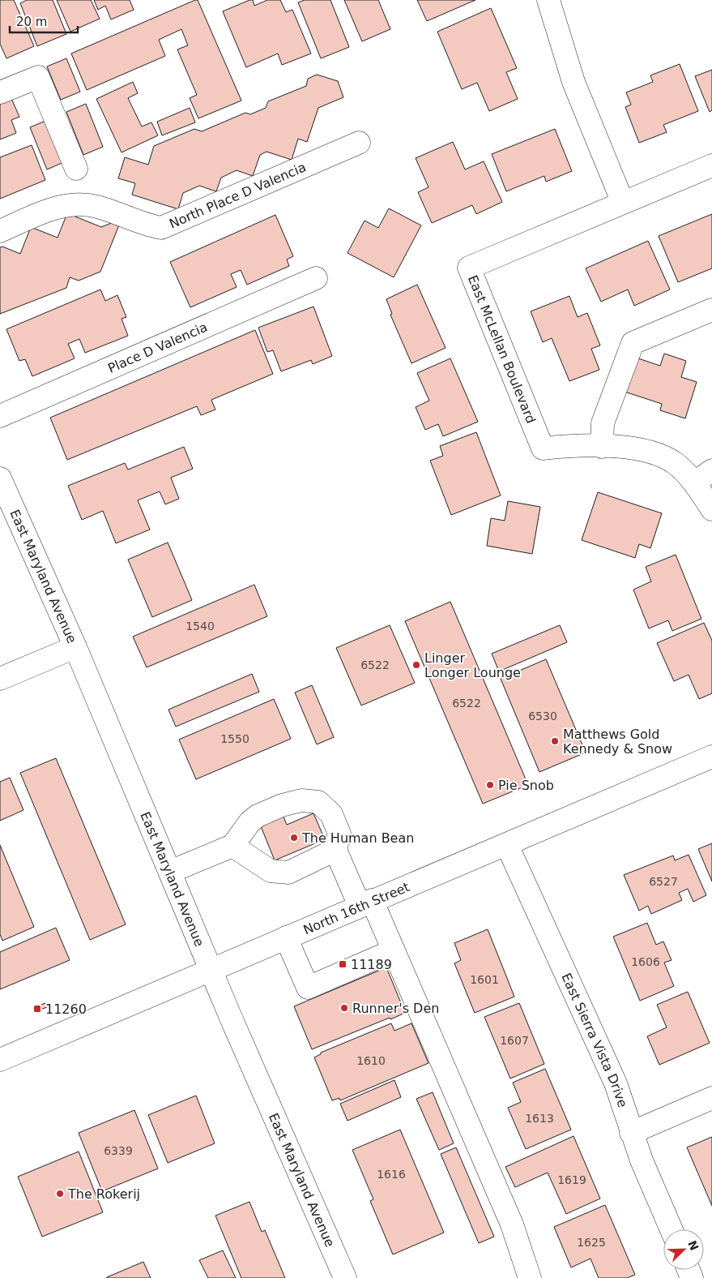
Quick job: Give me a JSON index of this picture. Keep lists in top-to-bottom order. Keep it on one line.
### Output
{"streets":{"street":["North Place D Valencia","Place D Valencia","East McLellan Boulevard","East Maryland Avenue","North 16th Street","East Sierra Vista Drive"]},"crossings":[["East Maryland Avenue","North 16th Street"],["North 16th Street","East Sierra Vista Drive"]],"places":{"other":["Linger Longer Lounge","Matthews Gold Kennedy & Snow","Pie Snob","The Human Bean","Runner's Den","The Rokerij"],"transit":["11189","11260"]},"house_numbers":["1540","6522","6522","6530","1550","6527","1606","1601","1607","1610","1613","6339","1616","1619","1625"],"scale_bar":"20 m","north":"top right"}
